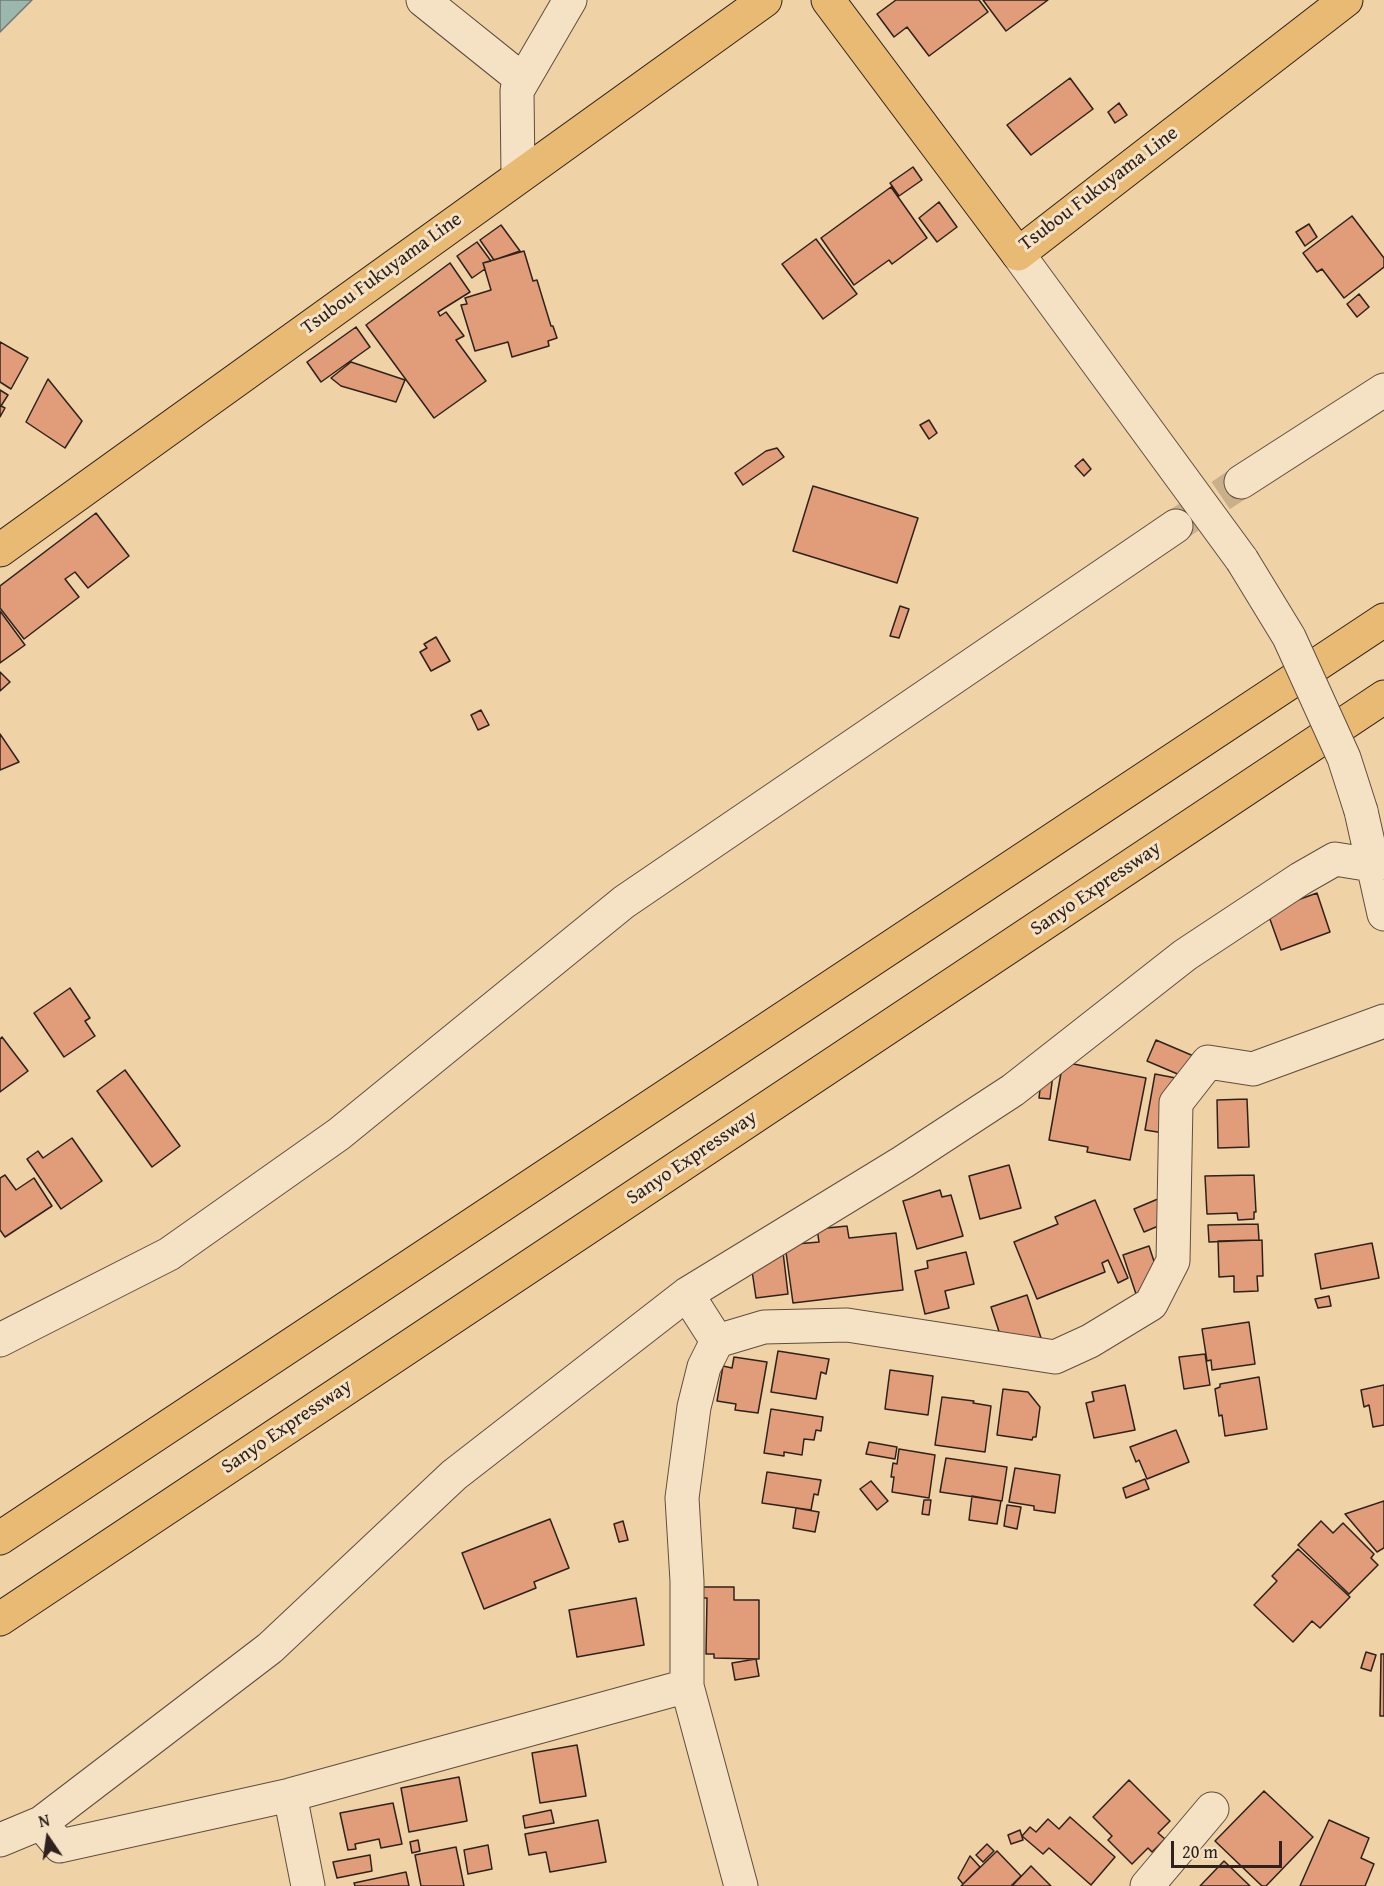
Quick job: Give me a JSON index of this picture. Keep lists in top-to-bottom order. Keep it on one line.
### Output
{"streets":{"main road":["Tsubou Fukuyama Line","Sanyo Expressway"]},"scale_bar":"20 m","north":"top"}
